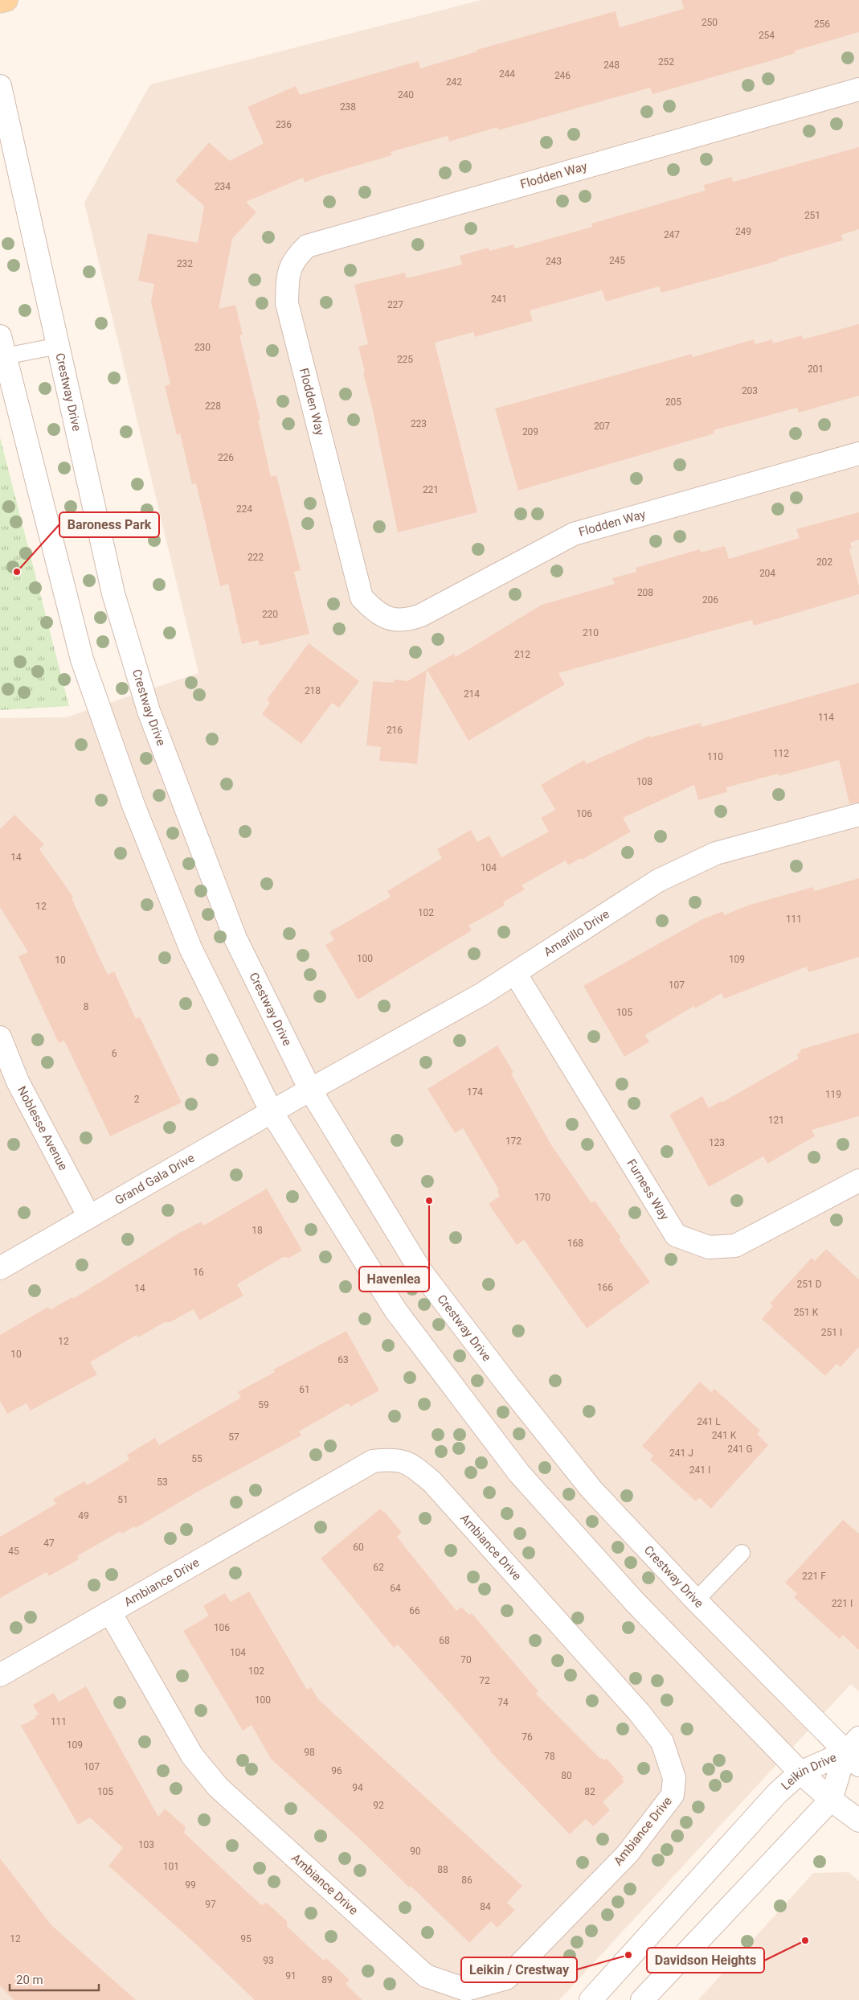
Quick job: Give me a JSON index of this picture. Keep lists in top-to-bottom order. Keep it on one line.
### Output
{"streets":{"street":["Flodden Way","Crestway Drive","Amarillo Drive","Noblesse Avenue","Grand Gala Drive","Furness Way","Ambiance Drive","Leikin Drive"]},"crossings":[["Crestway Drive","Amarillo Drive"],["Crestway Drive","Grand Gala Drive"],["Crestway Drive","Leikin Drive"],["Amarillo Drive","Grand Gala Drive"],["Amarillo Drive","Furness Way"],["Noblesse Avenue","Grand Gala Drive"]],"places":["Baroness Park","Havenlea","Davidson Heights","Leikin / Crestway"],"house_numbers":["250","256","254","252","248","244","246","242","240","238","236","234","251","249","247","245","243","232","241","227","230","225","201","203","205","228","223","207","209","226","221","224","222","202","204","208","206","220","210","212","218","214","114","216","112","110","108","106","14","104","12","102","111","100","109","10","107","8","105","6","174","119","2","121","172","123","170","18","168","16","251 D","166","14","251 K","251 I","12","10","63","61","59","241 L","241 K","57","241 G","241 J","55","241 I","53","51","49","47","60","45","62","221 F","64","221 I","66","106","68","104","70","102","72","100","74","111","76","109","98","78","107","96","80","94","105","82","92","103","90","101","88","86","99","97","84","12","95","93","91","89"],"scale_bar":"20 m"}
